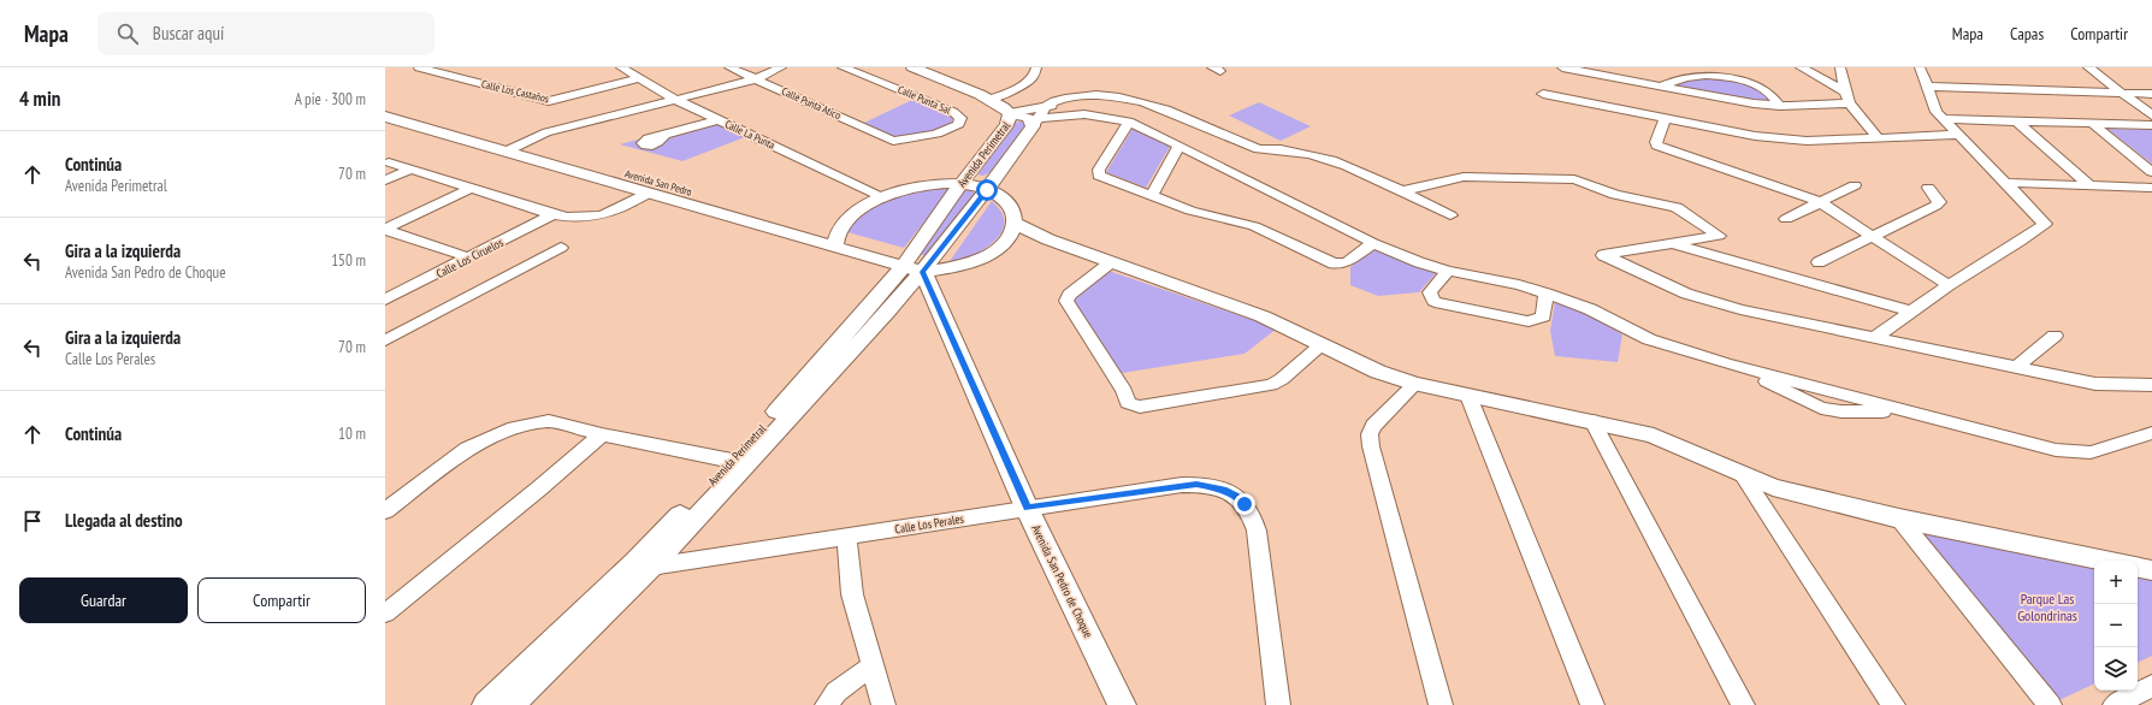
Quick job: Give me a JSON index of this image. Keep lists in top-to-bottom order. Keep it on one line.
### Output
{"streets":{"street":["Calle Los Castaños","Calle Punta Sal","Calle Punta Atico","Calle La Punta","Avenida Perimetral","Avenida San Pedro","Calle Los Ciruelos","Calle Los Perales","Avenida San Pedro de Choque"]},"crossings":[["Calle Los Castaños","Calle La Punta"],["Calle Punta Sal","Calle Punta Atico"],["Avenida Perimetral","Avenida San Pedro"],["Avenida Perimetral","Calle Los Perales"],["Avenida Perimetral","Avenida San Pedro de Choque"],["Avenida San Pedro","Avenida San Pedro de Choque"],["Calle Los Perales","Avenida San Pedro de Choque"]],"parks":["Parque Las Golondrinas"],"page":{"header":"Mapa","search":"Buscar aquí","nav":["Mapa","Capas","Compartir"],"heading":["4 min","A pie · 300 m"],"list":[["Continúa","Avenida Perimetral","70 m"],["Gira a la izquierda","Avenida San Pedro de Choque","150 m"],["Gira a la izquierda","Calle Los Perales","70 m"],["Continúa","10 m"],"Llegada al destino"],"map_buttons":["+","−"],"buttons":["Guardar","Compartir"]}}
